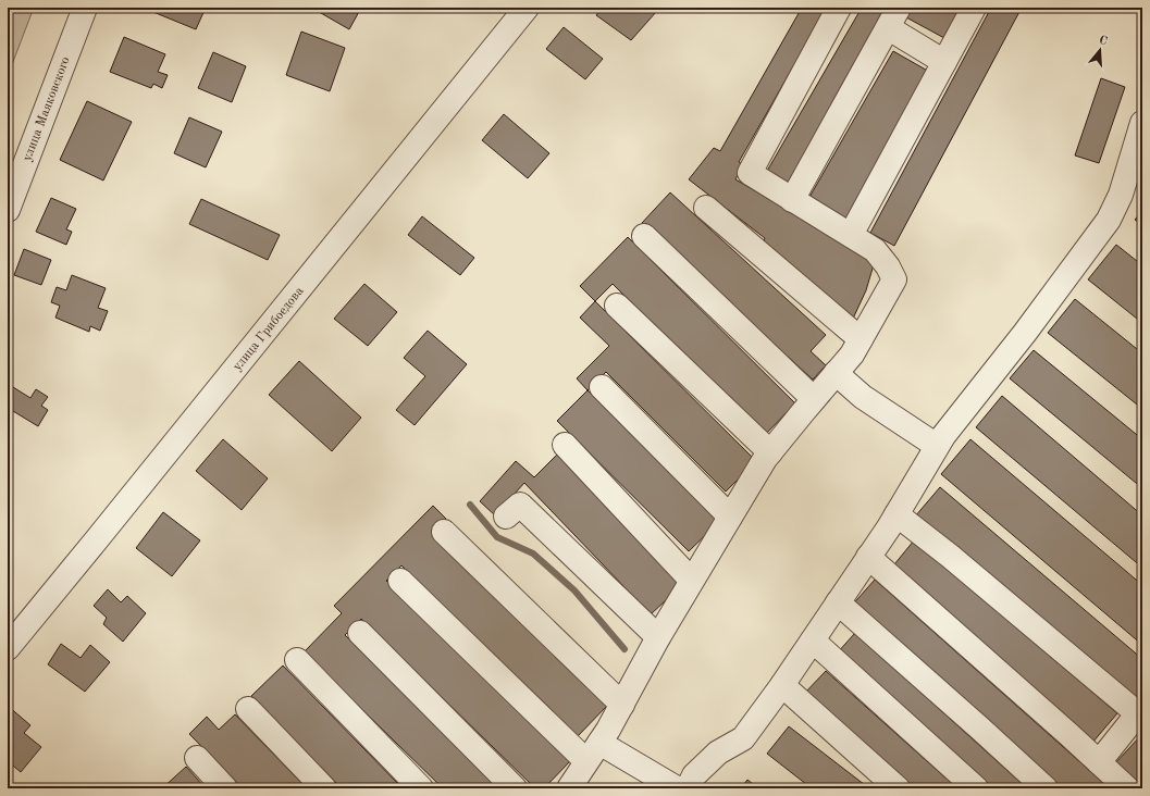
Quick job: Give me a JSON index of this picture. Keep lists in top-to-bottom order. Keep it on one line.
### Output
{"streets":{"street":["улица Маяковского","улица Грибоедова"]},"north":"top"}
